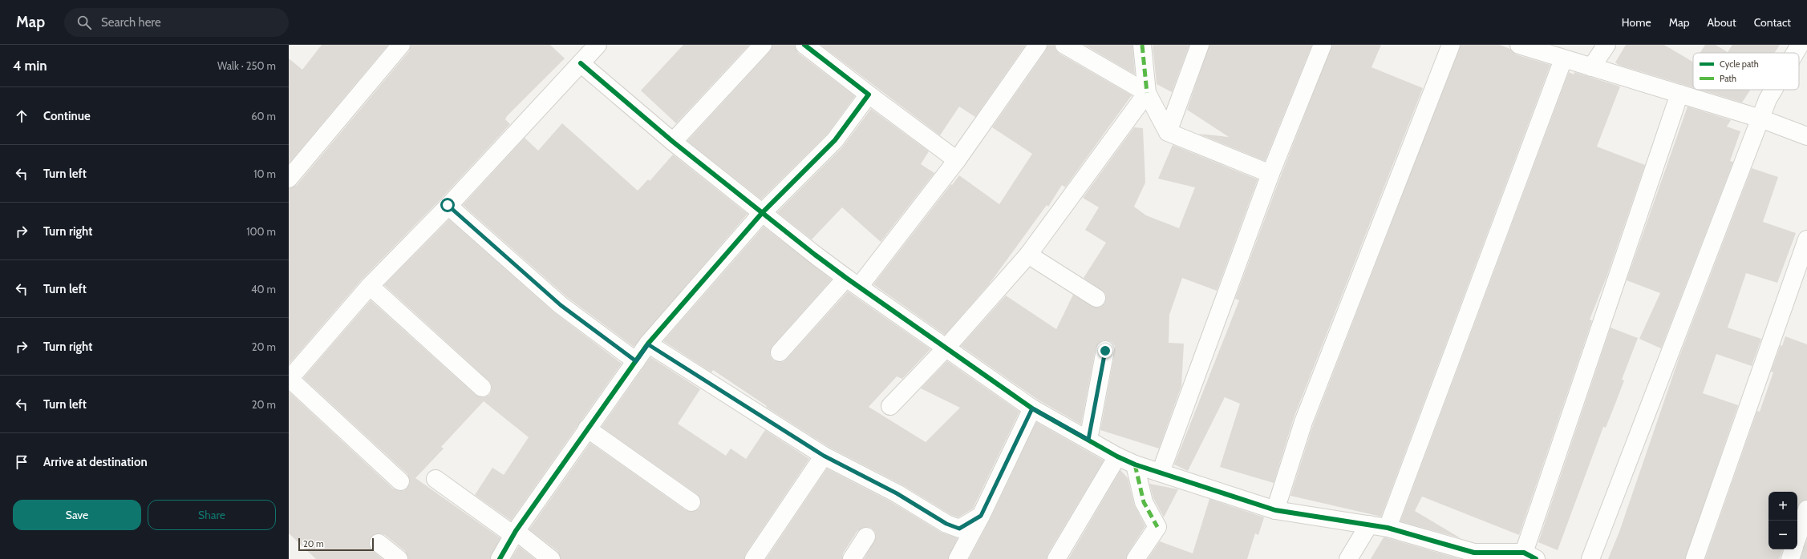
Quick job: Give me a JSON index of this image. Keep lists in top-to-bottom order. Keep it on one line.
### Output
{"legend":["Cycle path","Path"],"scale_bar":"20 m","page":{"header":"Map","search":"Search here","nav":["Home","Map","About","Contact"],"heading":["4 min","Walk · 250 m"],"list":[["Continue","60 m"],["Turn left","10 m"],["Turn right","100 m"],["Turn left","40 m"],["Turn right","20 m"],["Turn left","20 m"],"Arrive at destination"],"buttons":["Save","Share"],"map_buttons":["+","−"],"scale":"20 m"}}
